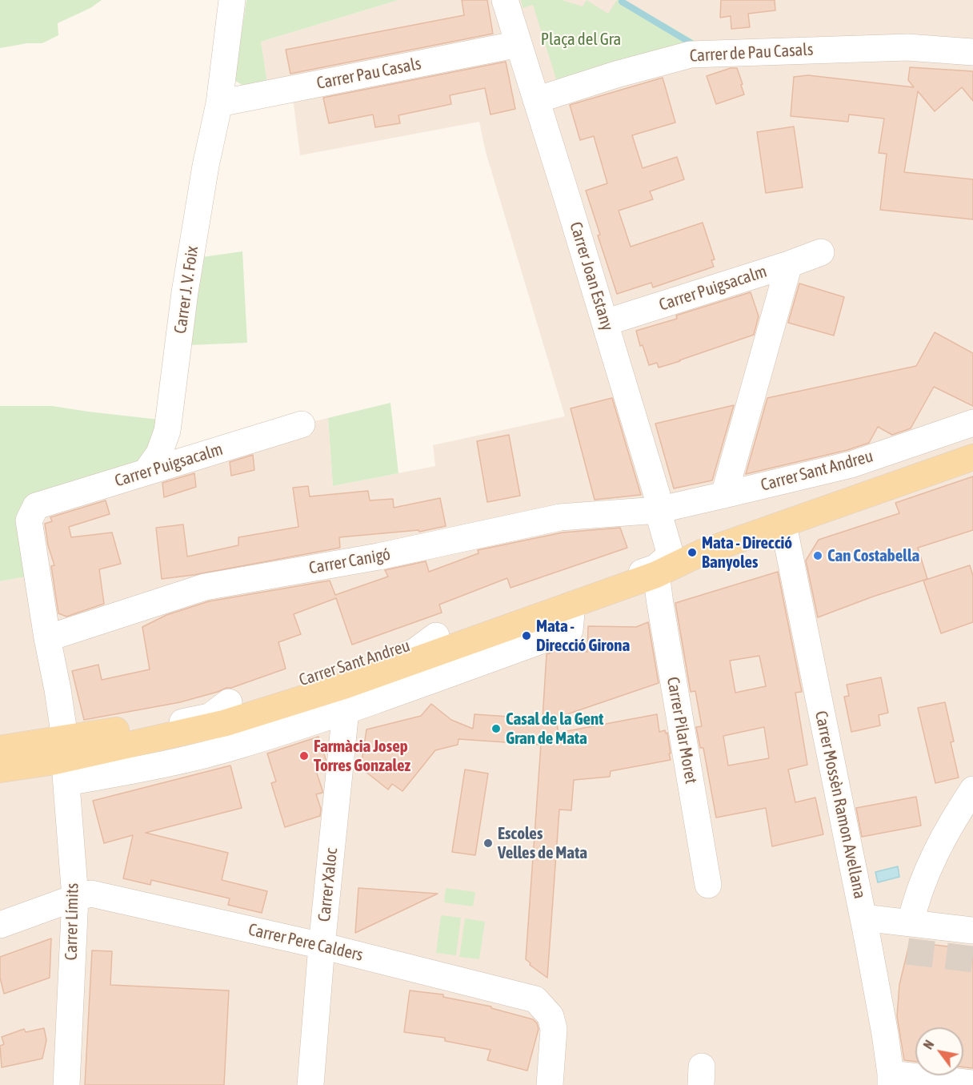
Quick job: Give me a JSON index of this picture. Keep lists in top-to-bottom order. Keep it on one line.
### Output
{"streets":{"main road":["Carrer Sant Andreu"],"street":["Carrer de Pau Casals","Carrer Pau Casals","Carrer Joan Estany","Carrer Puigsacalm","Carrer J. V. Foix","Carrer Canigó","Carrer Pilar Moret","Carrer Mossèn Ramon Avellana","Carrer Xaloc","Carrer Límits","Carrer Pere Calders"]},"crossings":[["Carrer de Pau Casals","Carrer Joan Estany"],["Carrer Pau Casals","Carrer Joan Estany"],["Carrer Pau Casals","Carrer J. V. Foix"],["Carrer Joan Estany","Carrer Puigsacalm"],["Carrer Joan Estany","Carrer Sant Andreu"],["Carrer Joan Estany","Carrer Canigó"],["Carrer Joan Estany","Carrer Pilar Moret"],["Carrer Puigsacalm","Carrer J. V. Foix"],["Carrer Puigsacalm","Carrer Límits"],["Carrer Sant Andreu","Carrer Canigó"],["Carrer Sant Andreu","Carrer Pilar Moret"],["Carrer Sant Andreu","Carrer Mossèn Ramon Avellana"],["Carrer Sant Andreu","Carrer Xaloc"],["Carrer Sant Andreu","Carrer Límits"],["Carrer Canigó","Carrer Límits"],["Carrer Xaloc","Carrer Pere Calders"],["Carrer Límits","Carrer Pere Calders"]],"parks":["Plaça del Gra"],"places":["Mata - Direcció Banyoles","Can Costabella","Mata - Direcció Girona","Casal de la Gent Gran de Mata","Farmàcia Josep Torres Gonzalez","Escoles Velles de Mata"],"north":"top left"}
